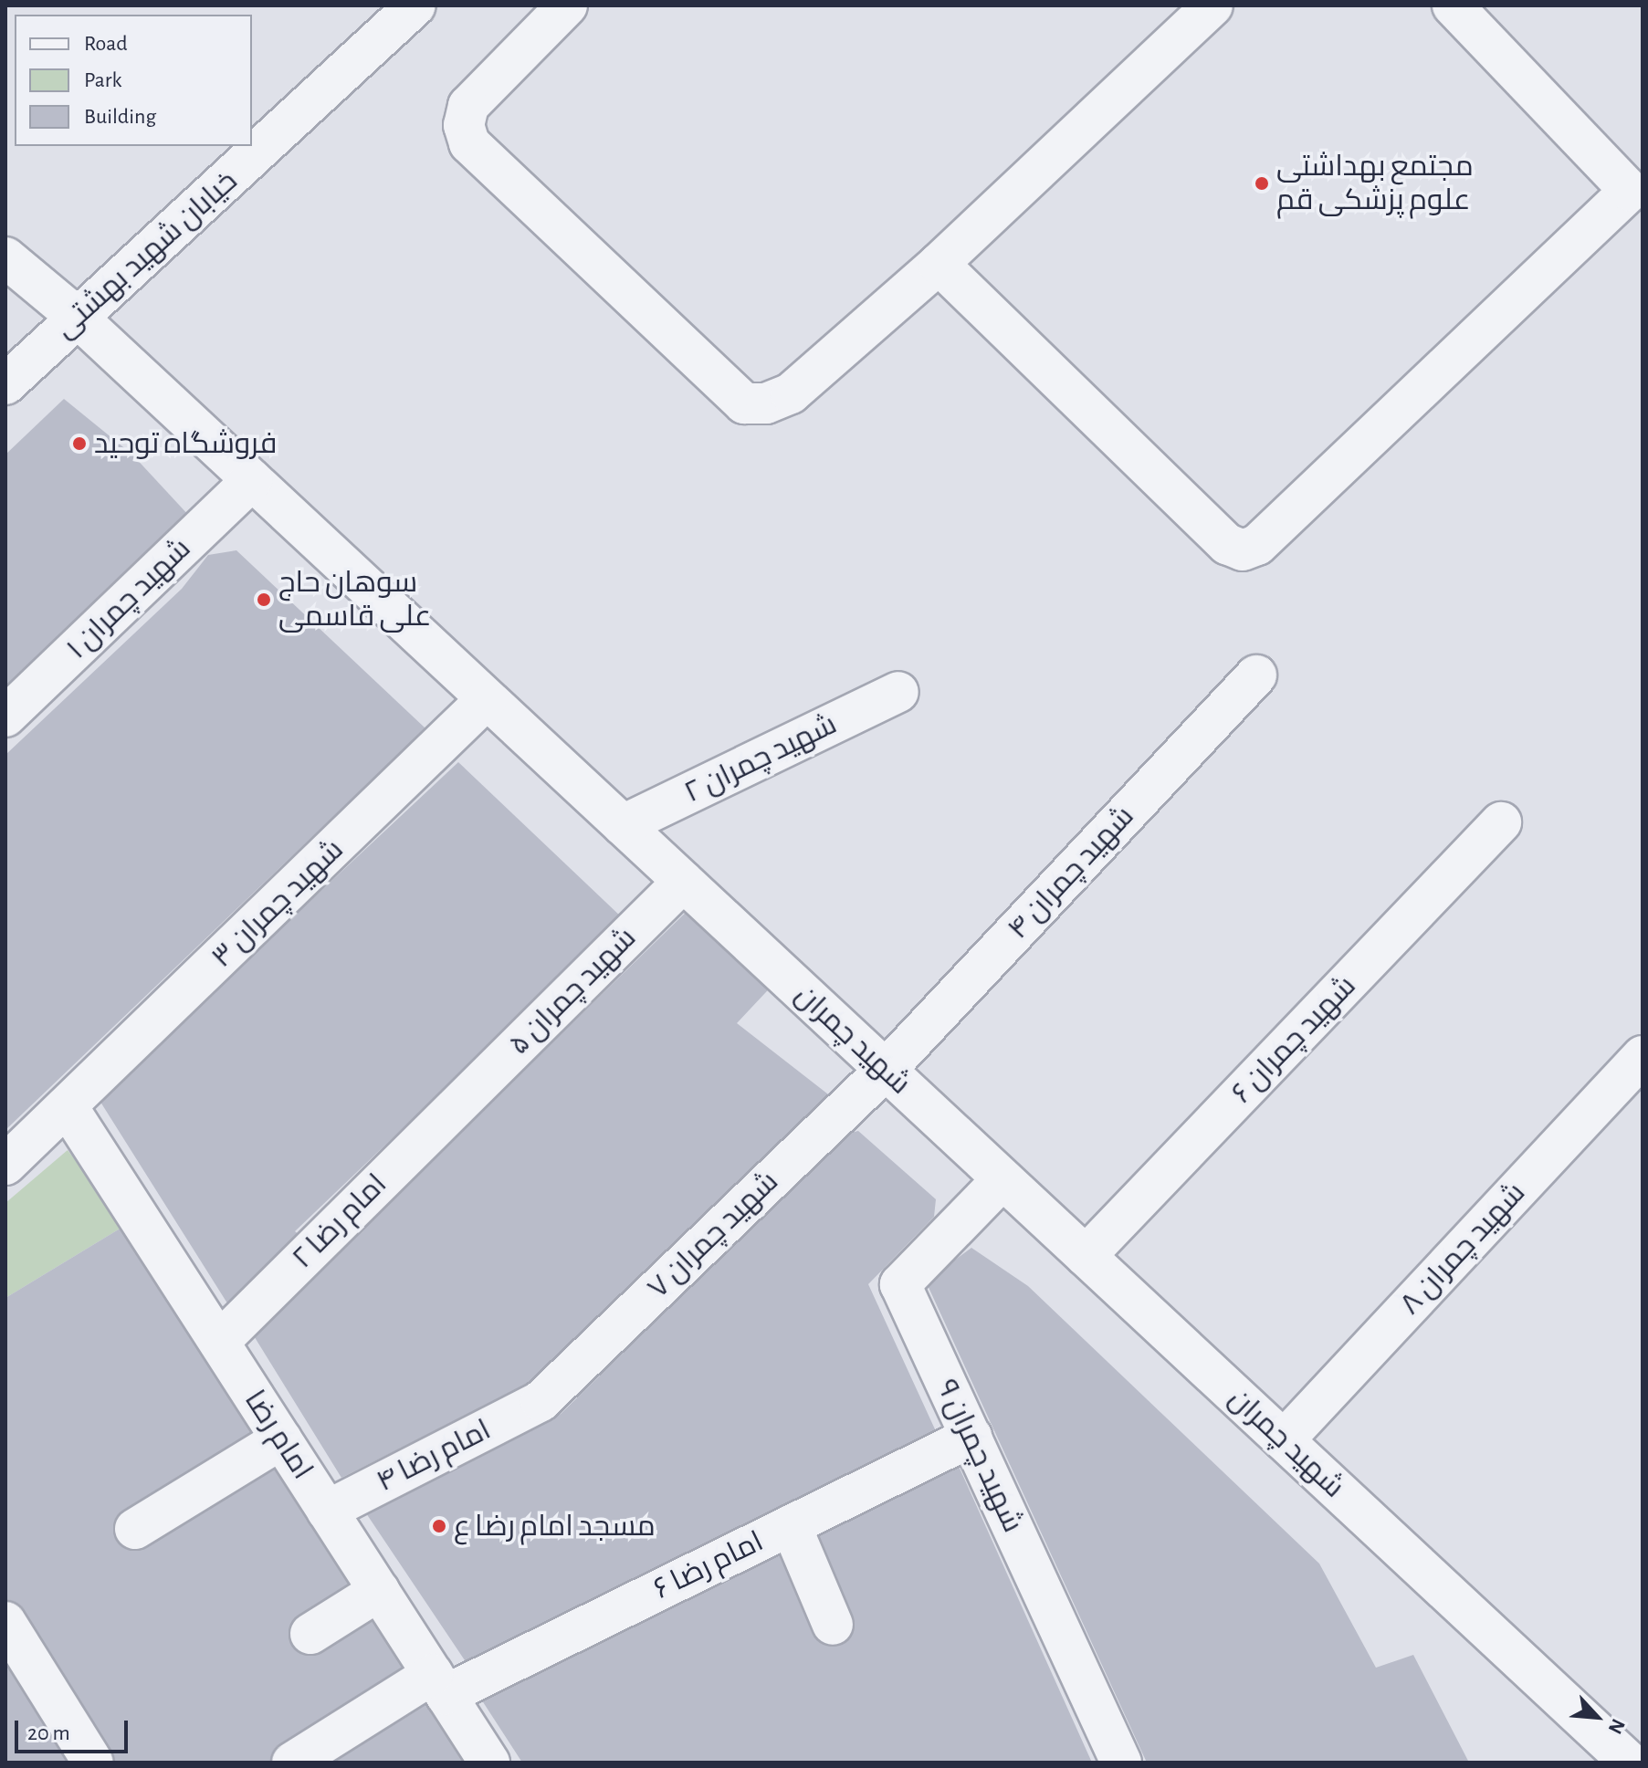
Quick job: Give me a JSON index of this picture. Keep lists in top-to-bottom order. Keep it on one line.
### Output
{"streets":{"street":["خیابان شهید بهشتی","شهید چمران ۱","شهید چمران ۲","شهید چمران ۴","شهید چمران ۳","شهید چمران ۵","شهید چمران","شهید چمران ۶","امام رضا ۲","شهید چمران ۷","شهید چمران ۸","امام رضا","امام رضا ۴","شهید چمران ۹","امام رضا ۶"]},"crossings":[["خیابان شهید بهشتی","شهید چمران"],["شهید چمران ۱","شهید چمران"],["شهید چمران ۲","شهید چمران"],["شهید چمران ۴","شهید چمران"],["شهید چمران ۴","شهید چمران ۷"],["شهید چمران ۳","شهید چمران"],["شهید چمران ۳","امام رضا"],["شهید چمران ۵","شهید چمران"],["شهید چمران ۵","امام رضا ۲"],["شهید چمران","شهید چمران ۶"],["شهید چمران","شهید چمران ۷"],["شهید چمران","شهید چمران ۸"],["شهید چمران","شهید چمران ۹"],["امام رضا ۲","امام رضا"],["شهید چمران ۷","امام رضا ۴"],["امام رضا","امام رضا ۴"],["امام رضا","امام رضا ۶"],["شهید چمران ۹","امام رضا ۶"]],"places":["مجتمع بهداشتی علوم پزشکی قم","فروشگاه توحید","سوهان حاج علی قاسمی","مسجد امام رضا ع"],"legend":["Road","Park","Building"],"scale_bar":"20 m","north":"bottom right"}
